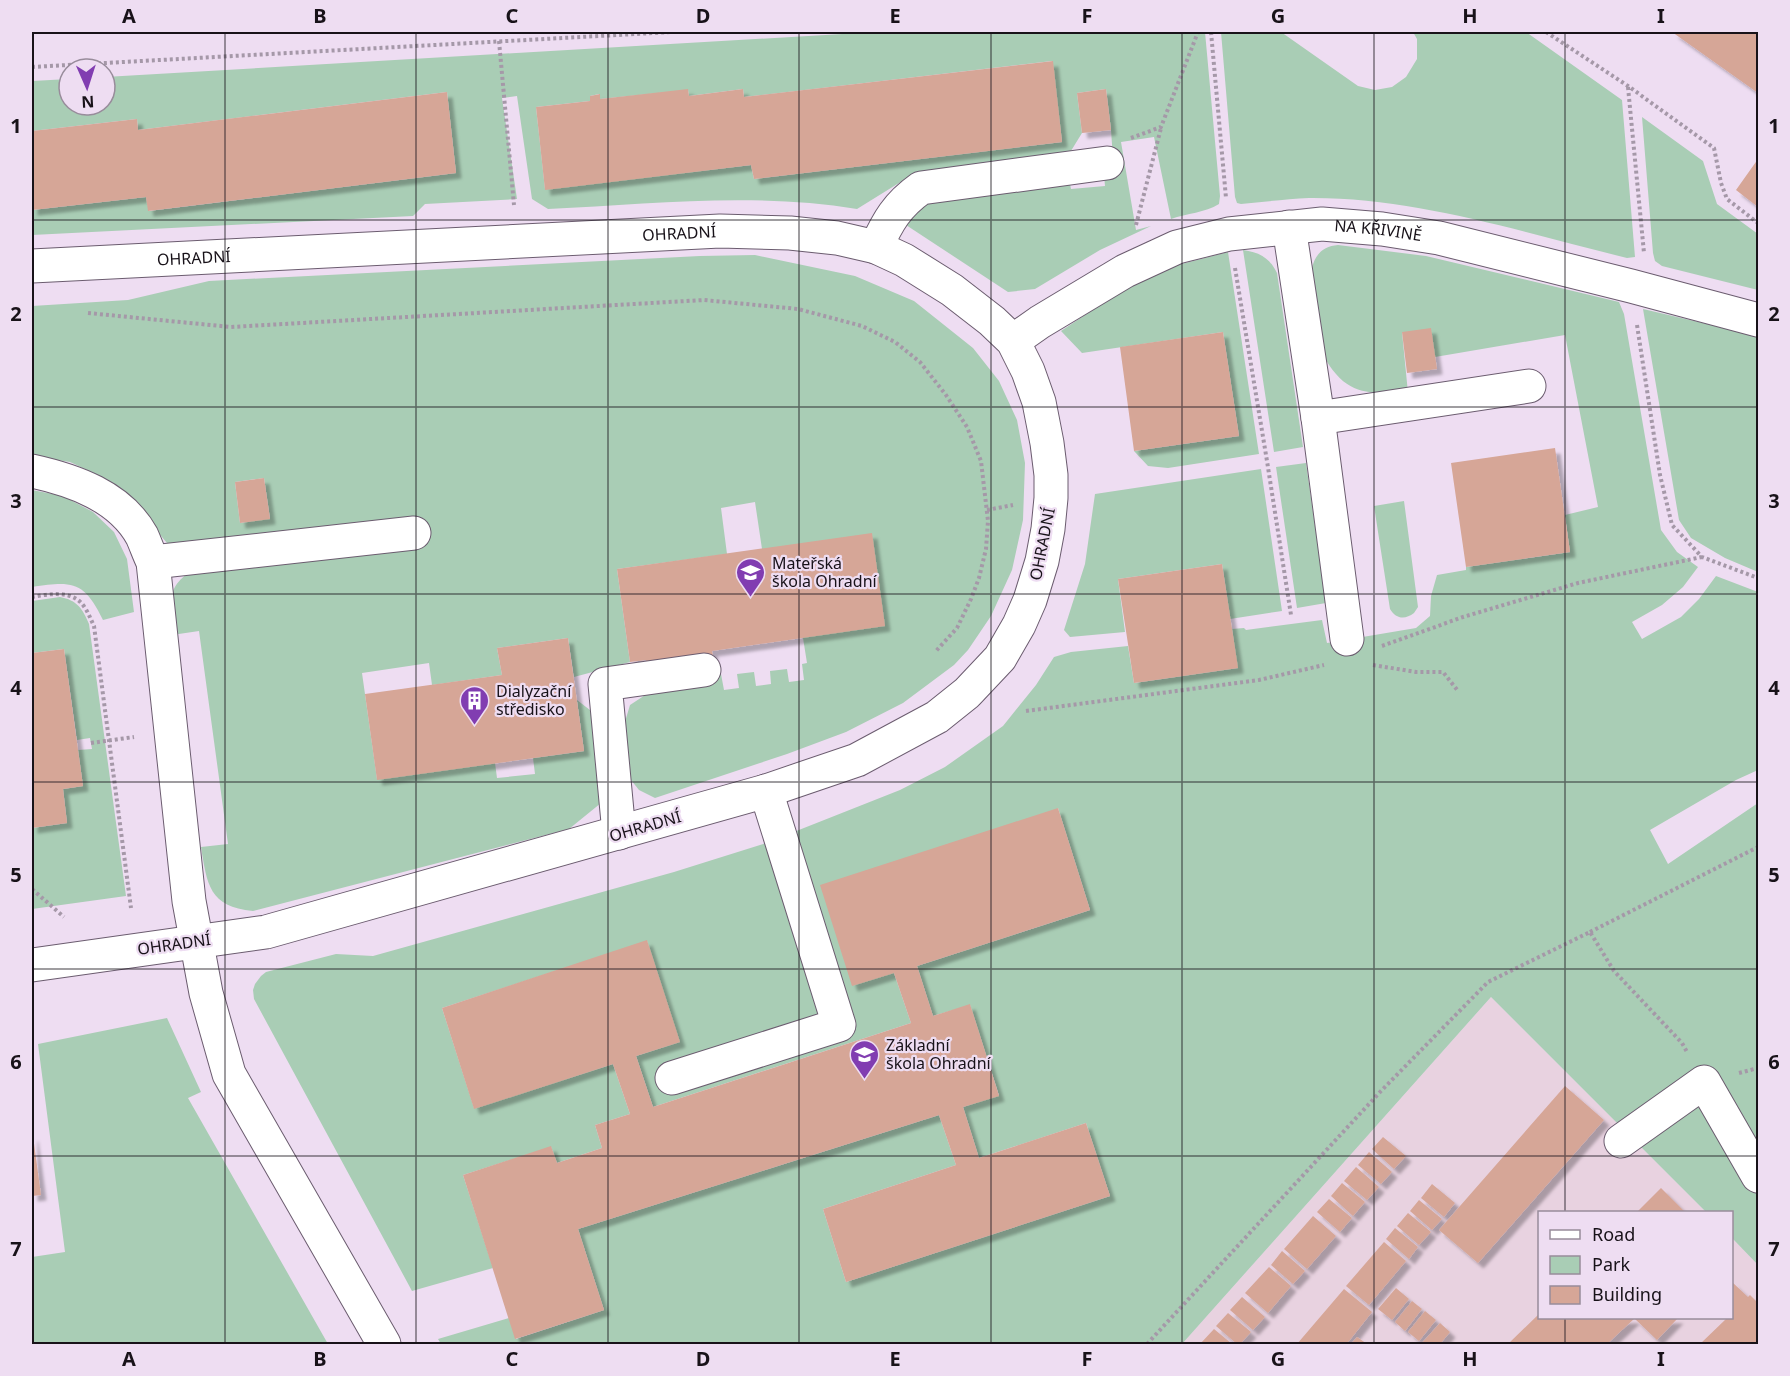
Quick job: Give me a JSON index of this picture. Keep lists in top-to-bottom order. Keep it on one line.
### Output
{"streets":{"street":["NA KŘIVINĚ","OHRADNÍ"]},"crossings":[["NA KŘIVINĚ","OHRADNÍ"]],"places":{"school or university":["Mateřská škola Ohradní","Základní škola Ohradní"],"building":["Dialyzační středisko"]},"legend":["Road","Park","Building"],"north":"bottom","grid":{"columns":["A","B","C","D","E","F","G","H","I"],"rows":["1","2","3","4","5","6","7"]}}
